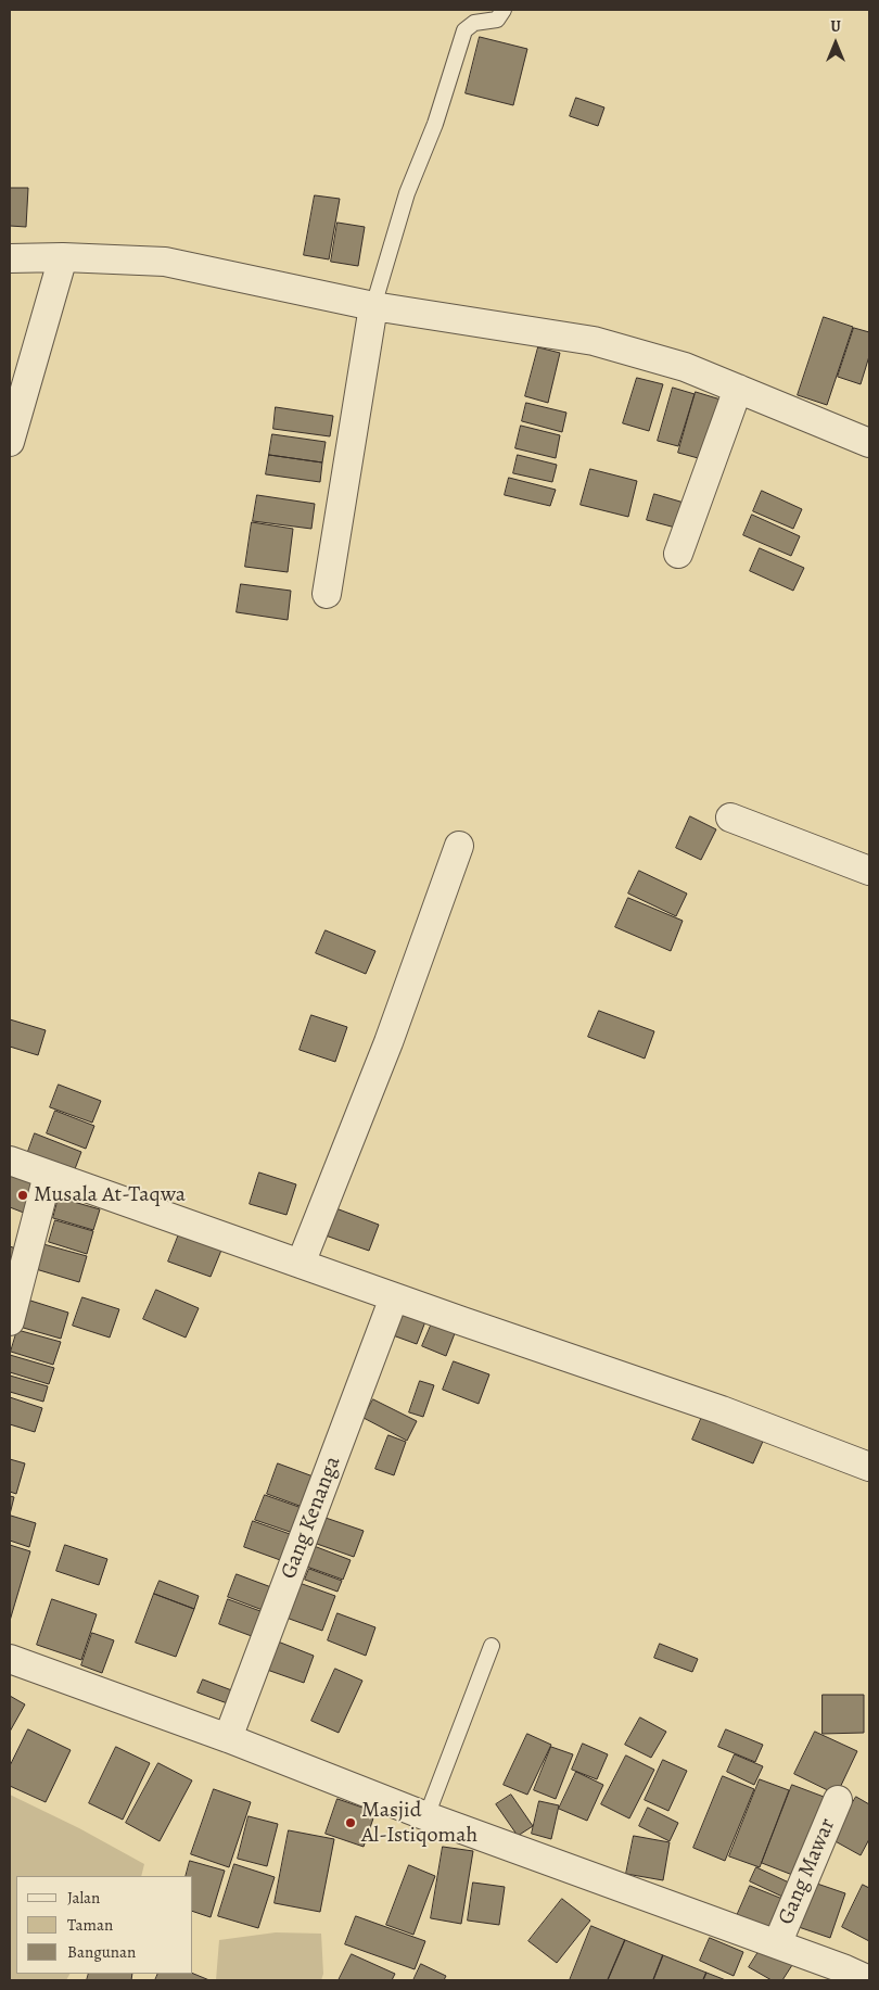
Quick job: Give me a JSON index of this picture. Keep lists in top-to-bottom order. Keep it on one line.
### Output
{"streets":{"street":["Gang Kenanga","Gang Mawar"]},"places":["Musala At-Taqwa","Masjid Al-Istiqomah"],"legend":["Jalan","Taman","Bangunan"],"north":"top"}
